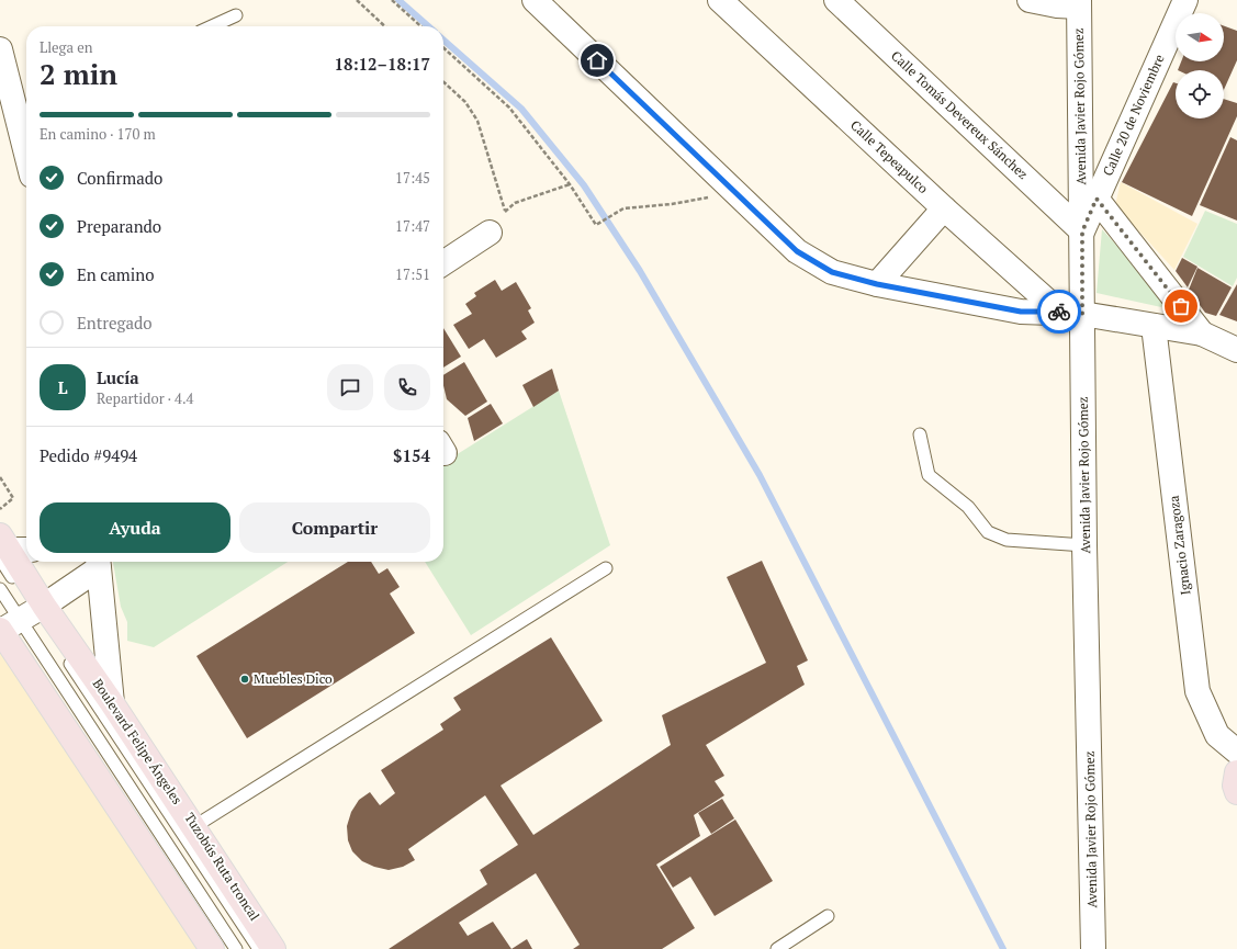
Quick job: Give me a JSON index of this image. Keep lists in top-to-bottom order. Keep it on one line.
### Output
{"streets":{"main road":["Boulevard Felipe Ángeles"],"street":["Avenida Javier Rojo Gómez","Calle Tomás Devereux Sánchez","Calle 20 de Noviembre","Calle Tepeapulco","Ignacio Zaragoza"],"lane":["Tuzobús Ruta troncal"]},"crossings":[["Avenida Javier Rojo Gómez","Calle Tomás Devereux Sánchez"],["Avenida Javier Rojo Gómez","Calle 20 de Noviembre"],["Avenida Javier Rojo Gómez","Calle Tepeapulco"],["Calle Tomás Devereux Sánchez","Calle 20 de Noviembre"],["Boulevard Felipe Ángeles","Tuzobús Ruta troncal"]],"places":["Muebles Dico"],"north":"right","page":{"heading":["2 min","Llega en","18:12–18:17"],"panel":["Lucía","Repartidor · 4.4","Pedido #9494","$154"],"bar":"En camino · 170 m","list":[["Confirmado","17:45"],["Preparando","17:47"],["En camino","17:51"],"Entregado"],"round":"L","buttons":["Ayuda","Compartir"]}}
